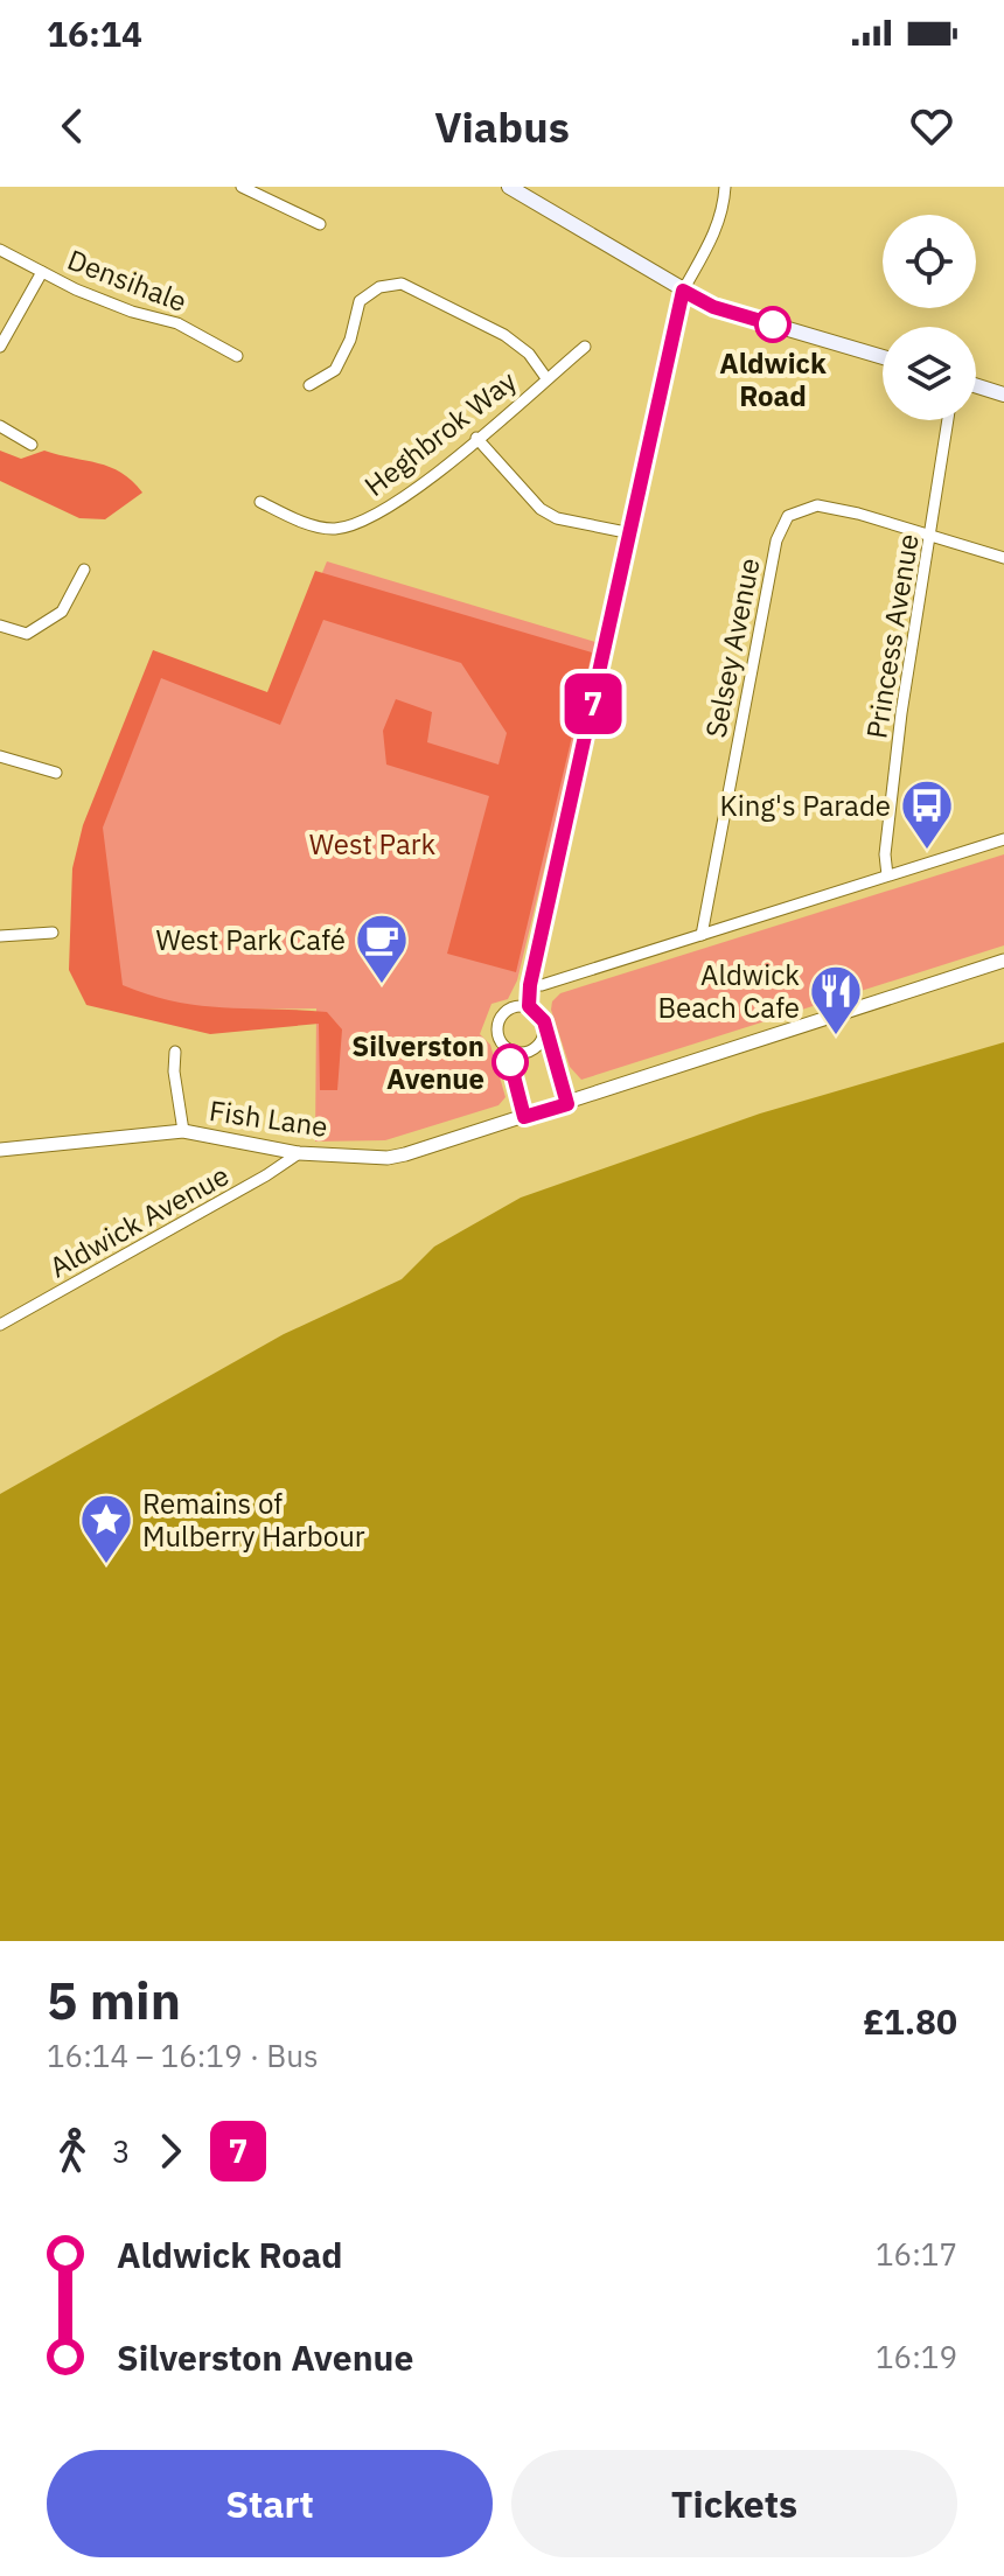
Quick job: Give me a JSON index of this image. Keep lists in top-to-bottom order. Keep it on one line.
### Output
{"streets":{"street":["Densihale","Heghbrok Way","Princess Avenue","Selsey Avenue","Fish Lane","Aldwick Avenue"]},"crossings":[["Princess Avenue","Selsey Avenue"],["Fish Lane","Aldwick Avenue"]],"parks":["West Park"],"places":{"other":["Aldwick Road","Silverston Avenue"],"bus stop":["King's Parade"],"cafe":["West Park Café"],"restaurant":["Aldwick Beach Cafe"],"place":["Remains of Mulberry Harbour"]},"lines":["bus line 7"],"page":{"status":"16:14","header":"Viabus","on_map":"7","heading":["5 min","16:14 – 16:19 · Bus","£1.80"],"legs":["3","7"],"list":[{"name":"Aldwick Road","value":"16:17"},{"name":"Silverston Avenue","value":"16:19"}],"buttons":["Start","Tickets"]}}
